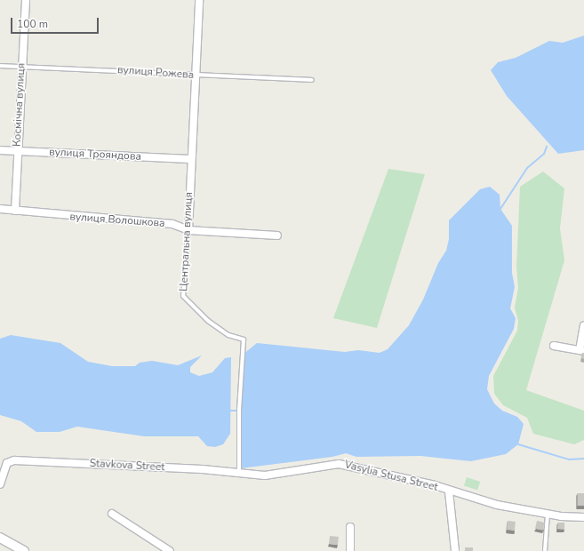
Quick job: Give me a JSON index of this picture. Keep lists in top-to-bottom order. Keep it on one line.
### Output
{"streets":{"street":["Космічна вулиця","вулиця Трояндова","вулиця Волошкова","Центральна вулиця","Stavkova Street","Vasylia Stusa Street"],"lane":["вулиця Рожева"]},"crossings":[["вулиця Рожева","Космічна вулиця"],["вулиця Рожева","Центральна вулиця"],["Космічна вулиця","вулиця Трояндова"],["Космічна вулиця","вулиця Волошкова"],["вулиця Трояндова","Центральна вулиця"],["вулиця Волошкова","Центральна вулиця"],["Центральна вулиця","Stavkova Street"],["Центральна вулиця","Vasylia Stusa Street"],["Stavkova Street","Vasylia Stusa Street"]],"scale_bar":"100 m"}
